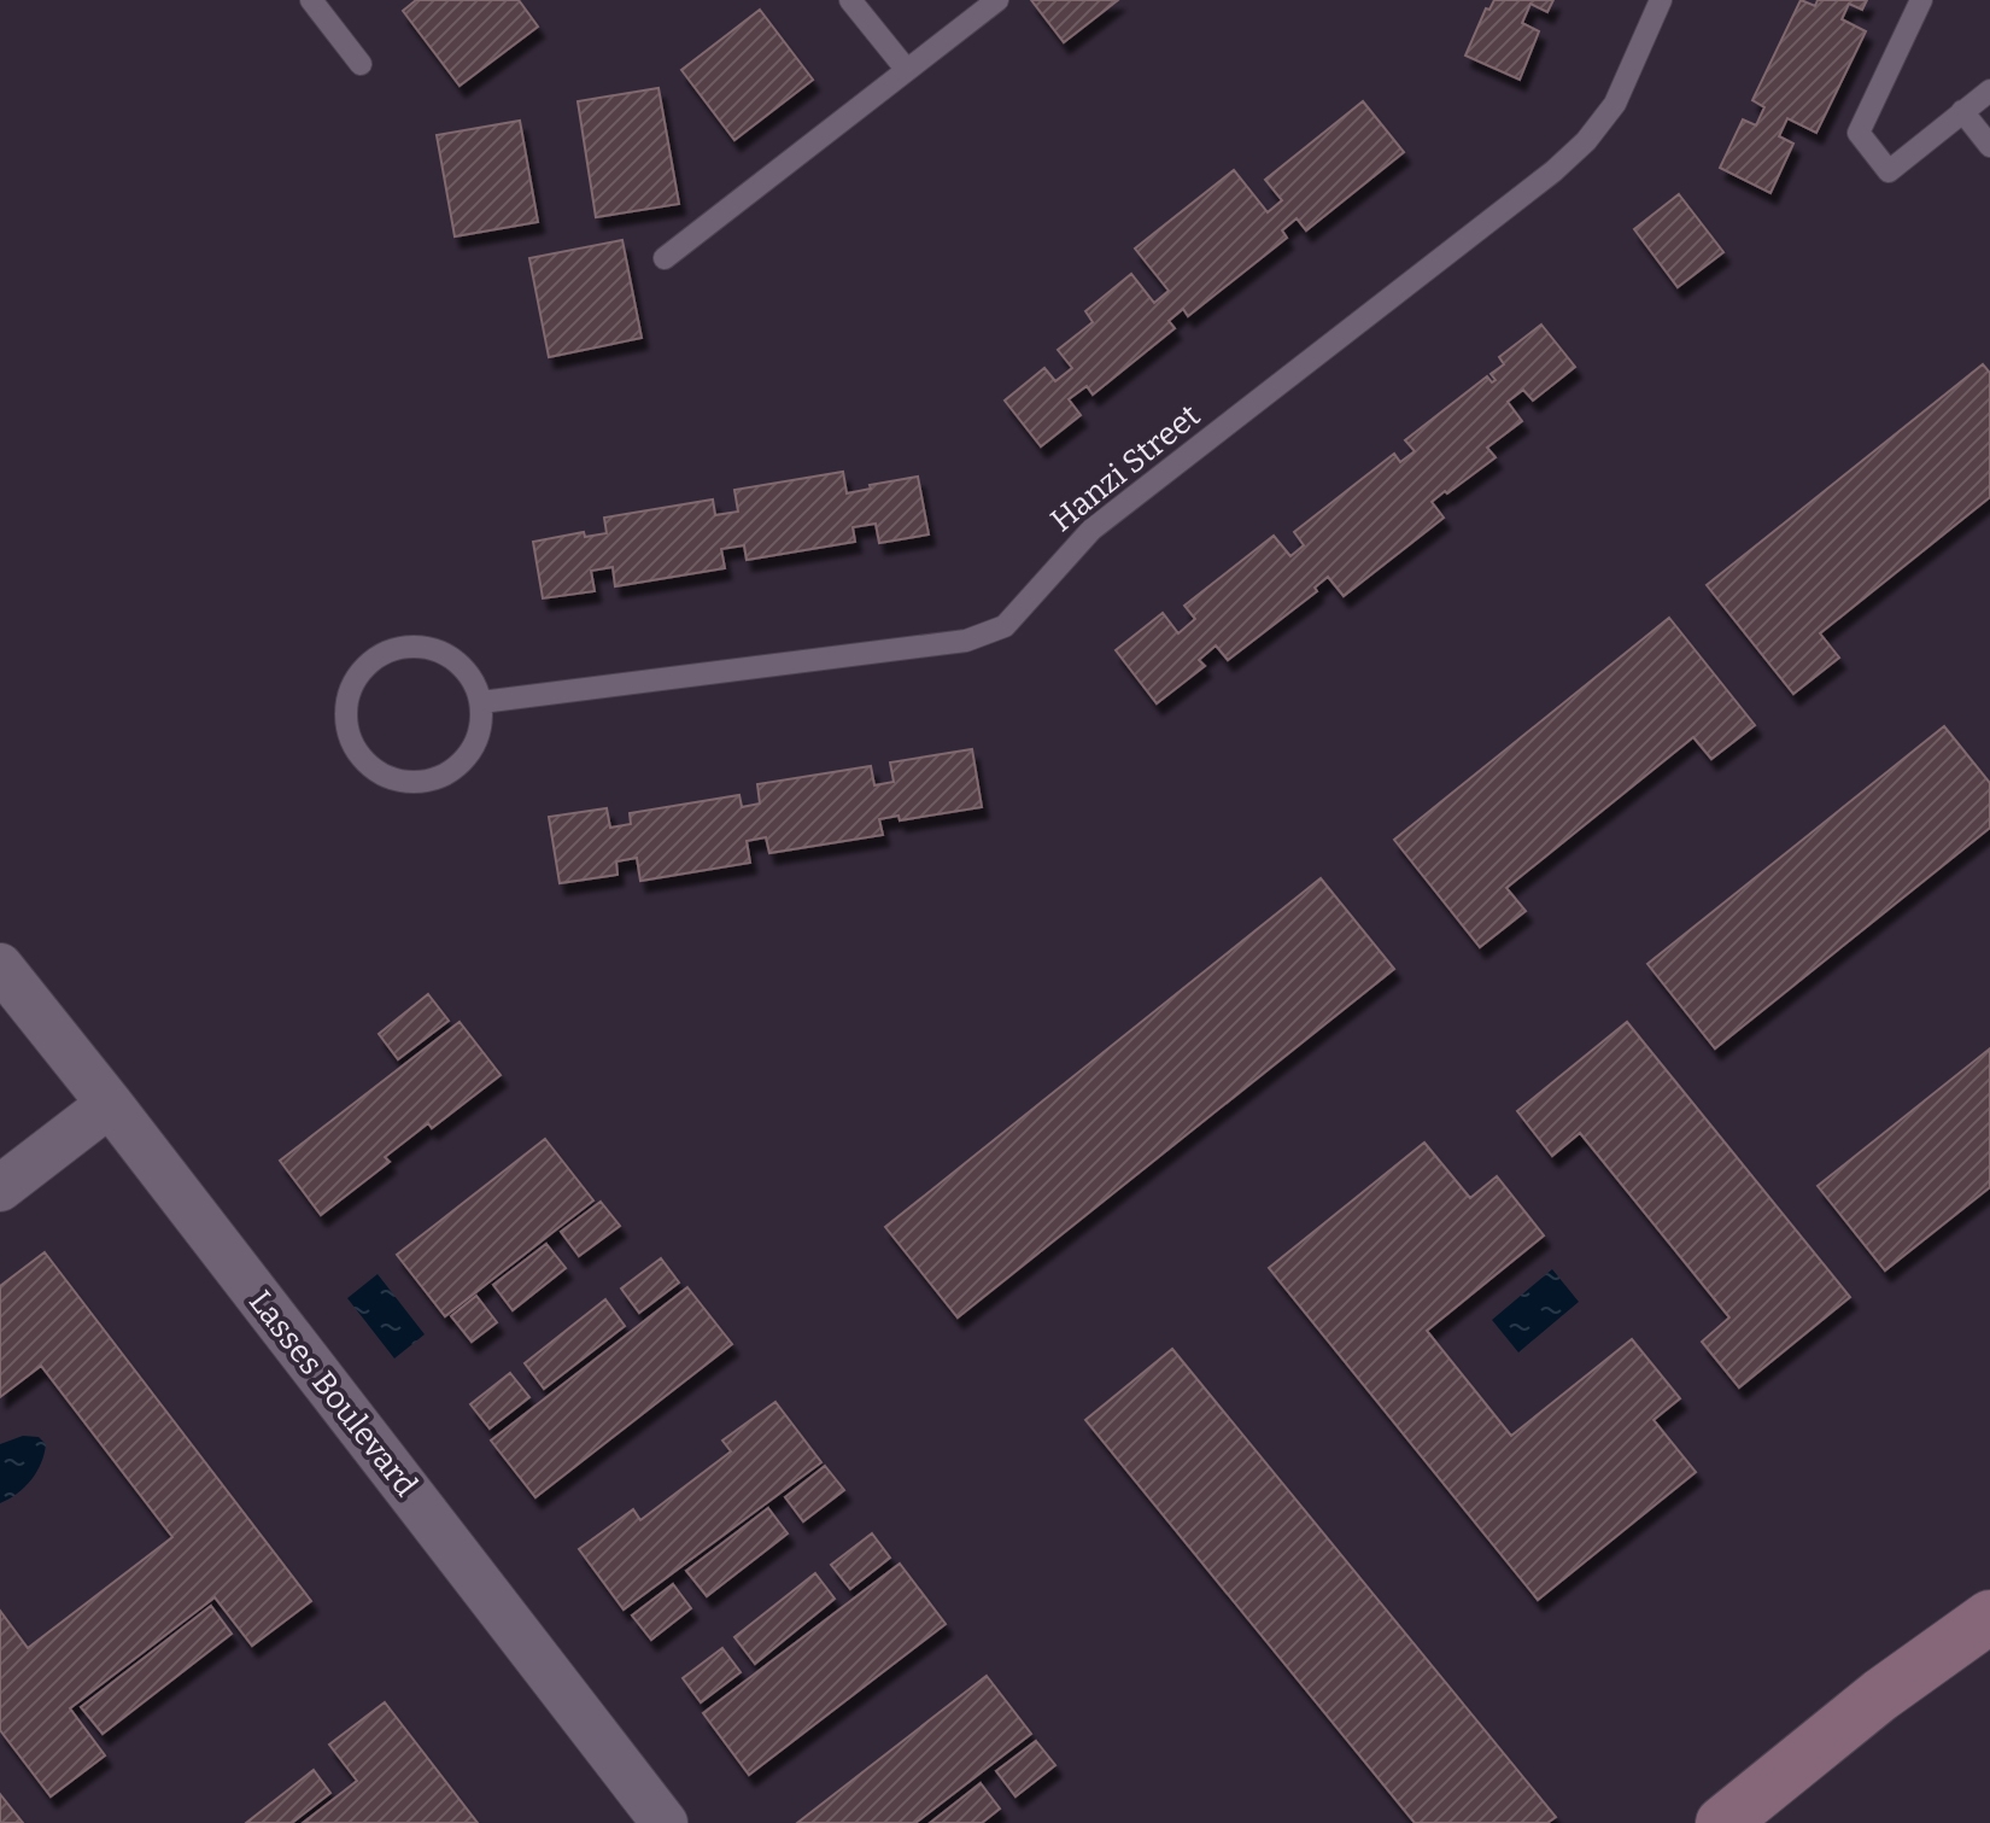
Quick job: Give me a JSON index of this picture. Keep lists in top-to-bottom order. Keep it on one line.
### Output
{"streets":{"street":["Lasses Boulevard"],"lane":["Hanzi Street"]}}
